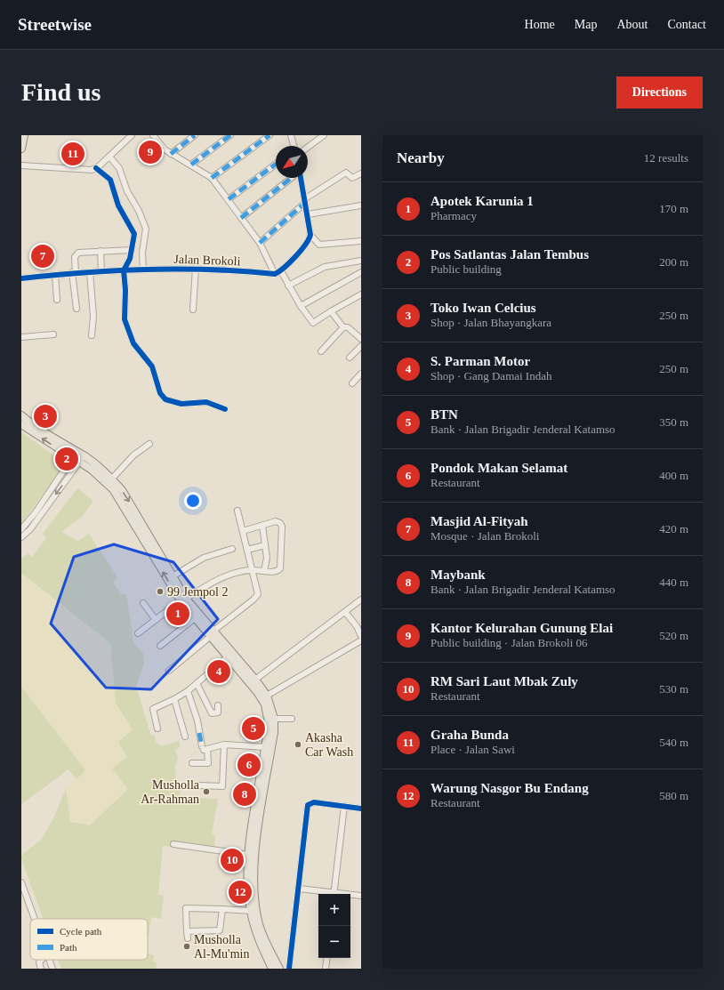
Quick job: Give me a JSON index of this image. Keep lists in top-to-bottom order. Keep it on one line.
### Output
{"streets":{"street":["Jalan Brokoli"]},"places":["99 Jempol 2","Akasha Car Wash","Musholla Ar-Rahman","Musholla Al-Mu'min"],"legend":["Cycle path","Path"],"north":"bottom left","page":{"header":"Streetwise","nav":["Home","Map","About","Contact"],"buttons":"Directions","title":"Find us","heading":["Nearby","12 results"],"pins":["9","11","7","3","2","1","4","5","6","8","10","12"],"list":[{"mark":"1","name":"Apotek Karunia 1","note":"Pharmacy","value":"170 m"},{"mark":"2","name":"Pos Satlantas Jalan Tembus","note":"Public building","value":"200 m"},{"mark":"3","name":"Toko Iwan Celcius","note":"Shop · Jalan Bhayangkara","value":"250 m"},{"mark":"4","name":"S. Parman Motor","note":"Shop · Gang Damai Indah","value":"250 m"},{"mark":"5","name":"BTN","note":"Bank · Jalan Brigadir Jenderal Katamso","value":"350 m"},{"mark":"6","name":"Pondok Makan Selamat","note":"Restaurant","value":"400 m"},{"mark":"7","name":"Masjid Al-Fityah","note":"Mosque · Jalan Brokoli","value":"420 m"},{"mark":"8","name":"Maybank","note":"Bank · Jalan Brigadir Jenderal Katamso","value":"440 m"},{"mark":"9","name":"Kantor Kelurahan Gunung Elai","note":"Public building · Jalan Brokoli 06","value":"520 m"},{"mark":"10","name":"RM Sari Laut Mbak Zuly","note":"Restaurant","value":"530 m"},{"mark":"11","name":"Graha Bunda","note":"Place · Jalan Sawi","value":"540 m"},{"mark":"12","name":"Warung Nasgor Bu Endang","note":"Restaurant","value":"580 m"}],"map_buttons":["+","−"]}}
